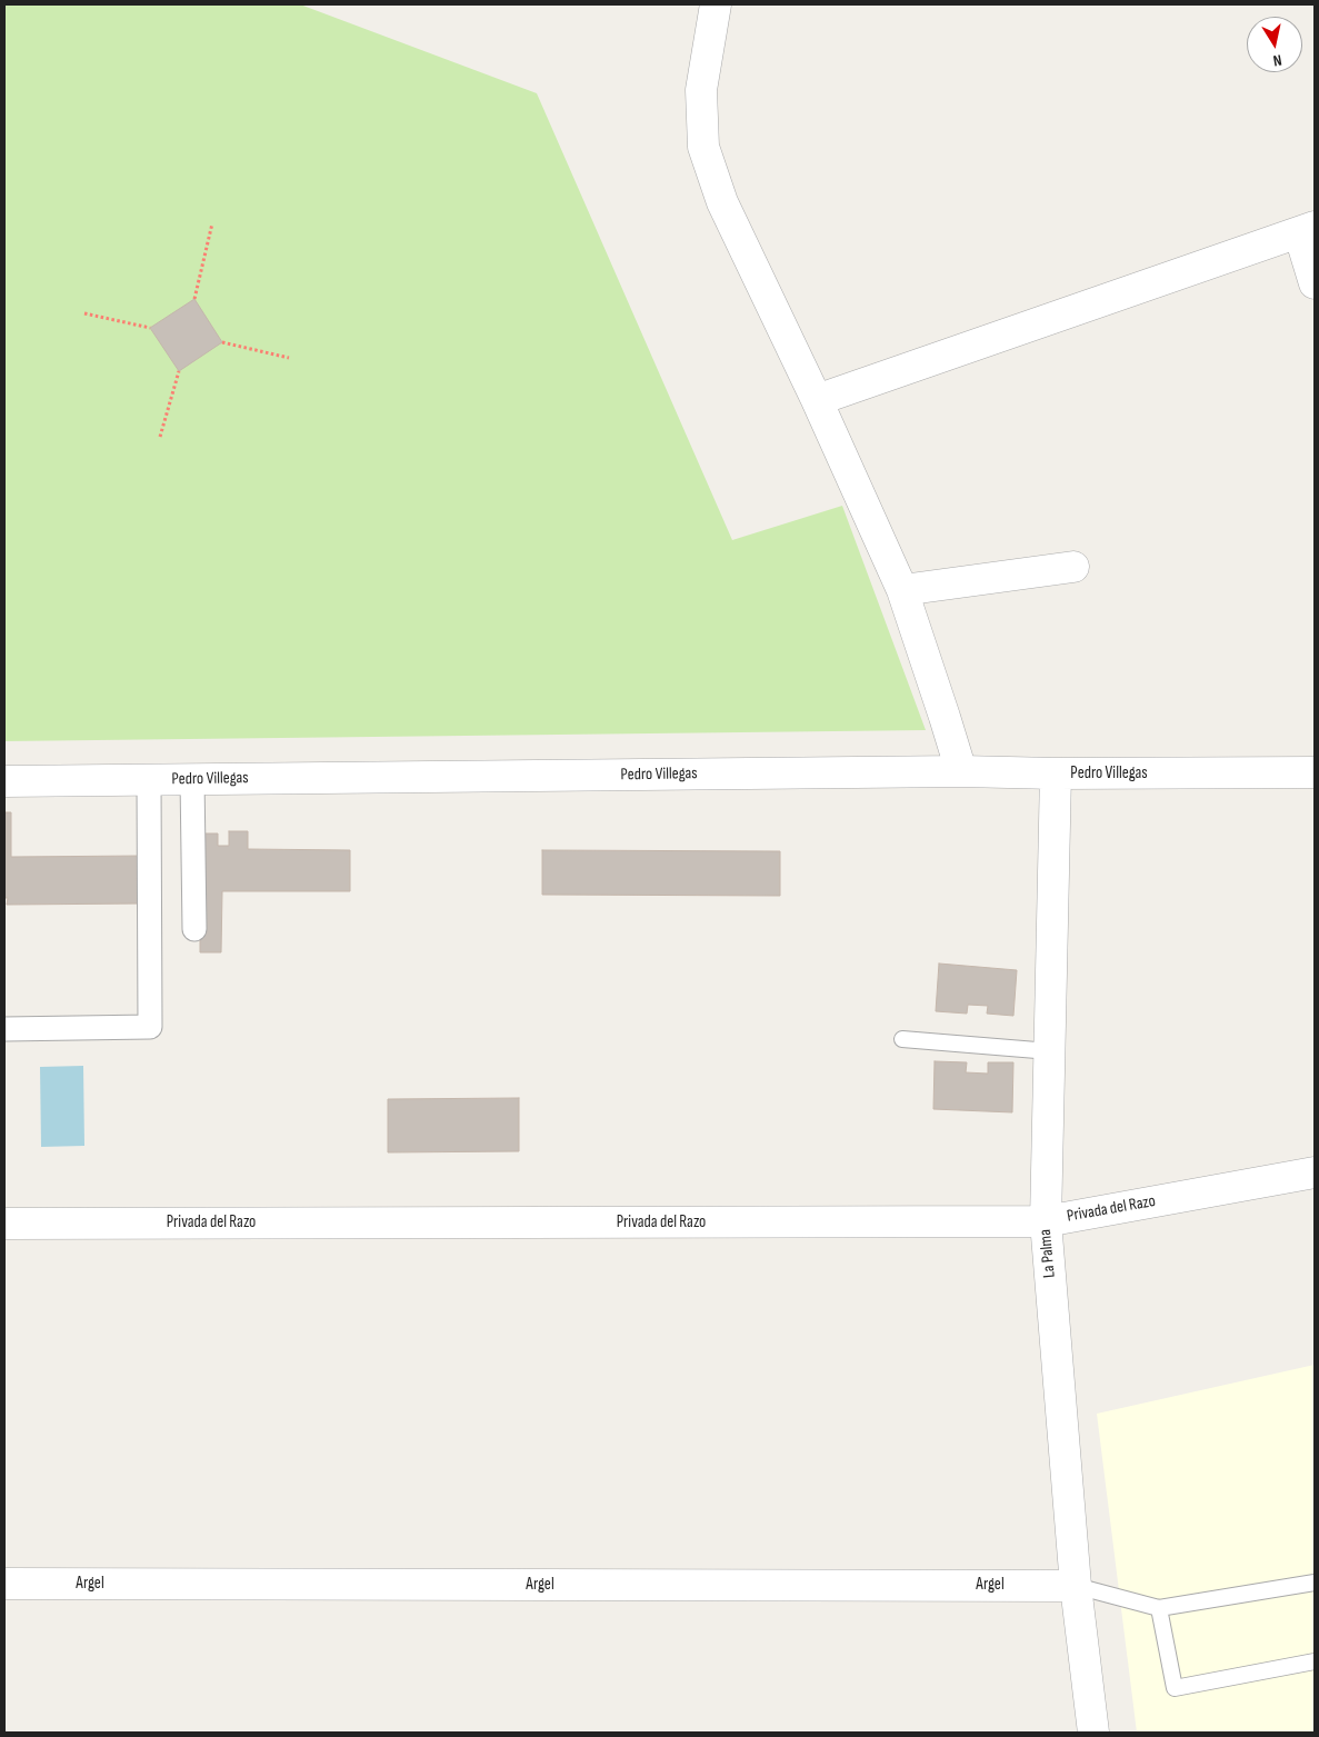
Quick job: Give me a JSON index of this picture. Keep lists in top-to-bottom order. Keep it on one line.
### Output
{"streets":{"street":["Pedro Villegas","Privada del Razo","La Palma","Argel"]},"crossings":[["Pedro Villegas","La Palma"],["Privada del Razo","La Palma"],["La Palma","Argel"]],"north":"bottom"}
